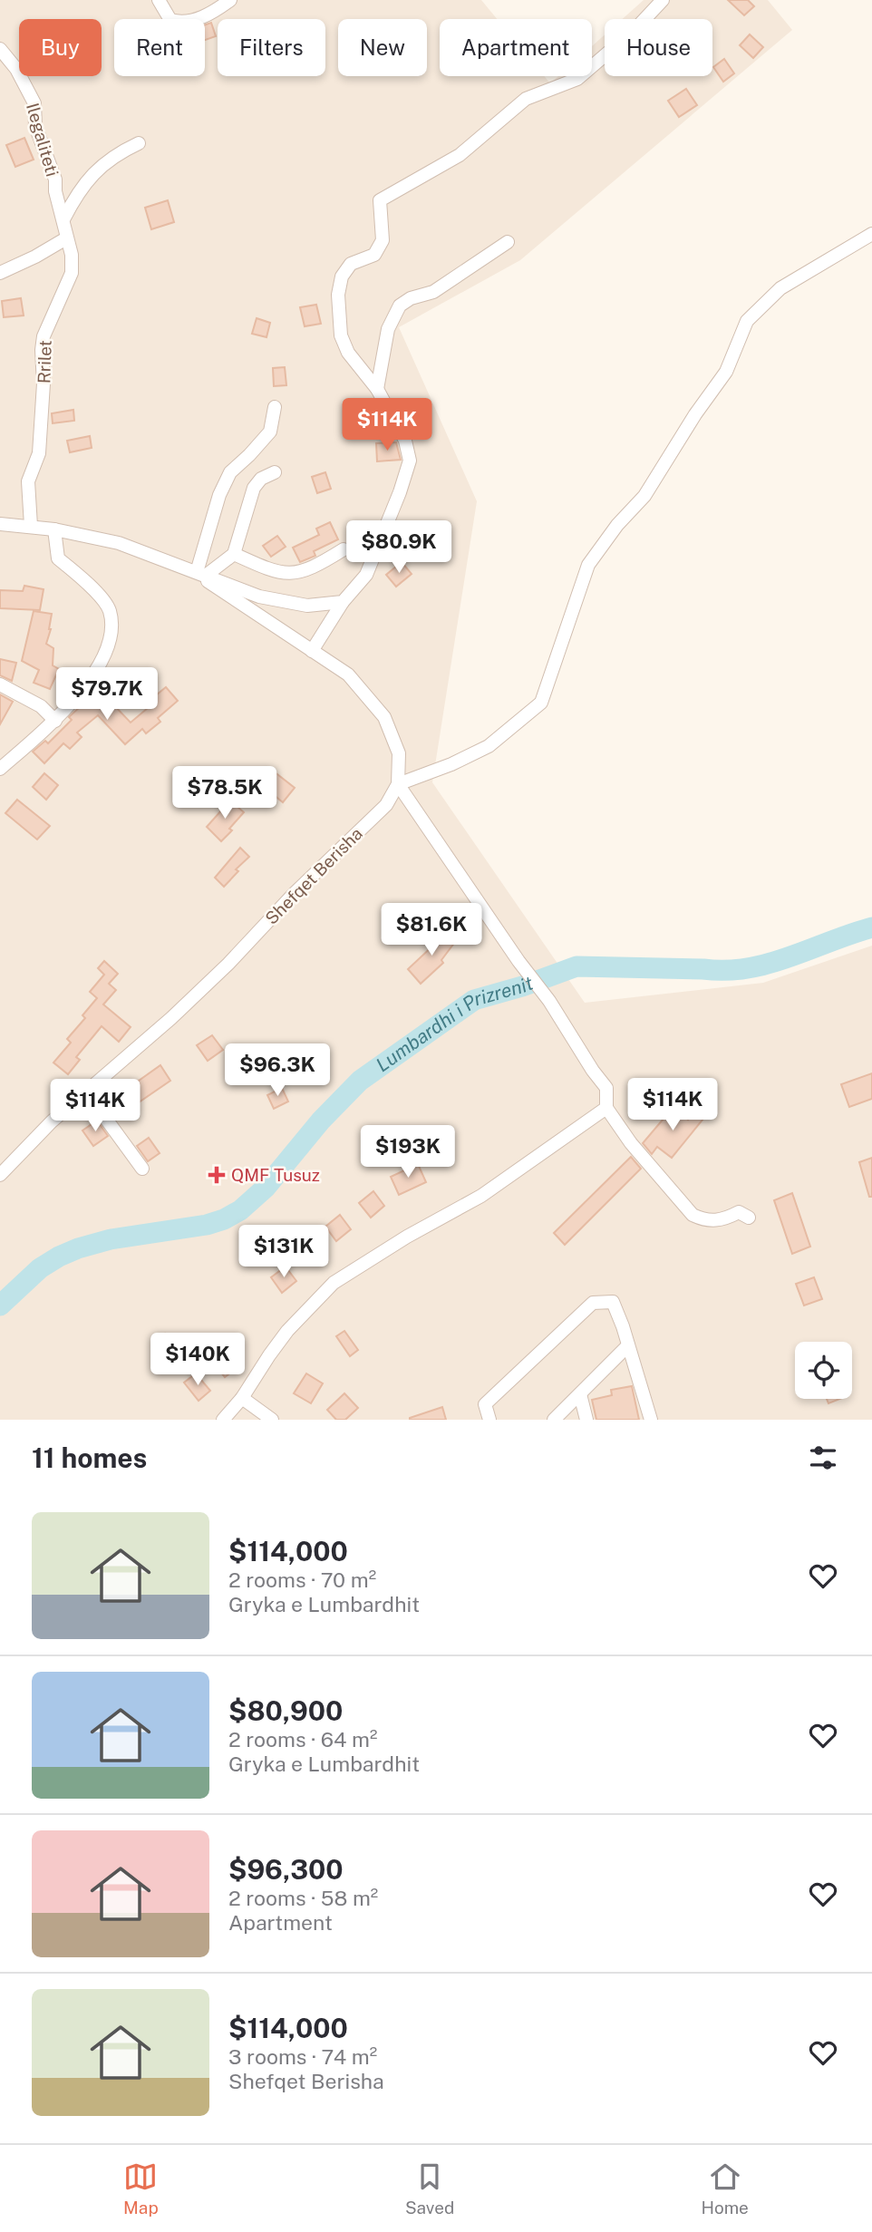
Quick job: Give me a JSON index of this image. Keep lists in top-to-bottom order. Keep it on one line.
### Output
{"streets":{"street":["Ilegaliteti","Rrilet","Shefqet Berisha"]},"crossings":[["Ilegaliteti","Rrilet"]],"water":["Lumbardhi i Prizrenit"],"places":{"health":["QMF Tusuz"]},"page":{"chip":["Buy","Rent","Filters","New","Apartment","House"],"price":["$114K","$80.9K","$79.7K","$78.5K","$81.6K","$96.3K","$114K","$114K","$193K","$131K","$140K"],"heading":"11 homes","list":[{"name":"$114,000","note":"2 rooms · 70 m² · Gryka e Lumbardhit"},{"name":"$80,900","note":"2 rooms · 64 m² · Gryka e Lumbardhit"},{"name":"$96,300","note":"2 rooms · 58 m² · Apartment"},{"name":"$114,000","note":"3 rooms · 74 m² · Shefqet Berisha"}],"tabs":["Map","Saved","Home"]}}
